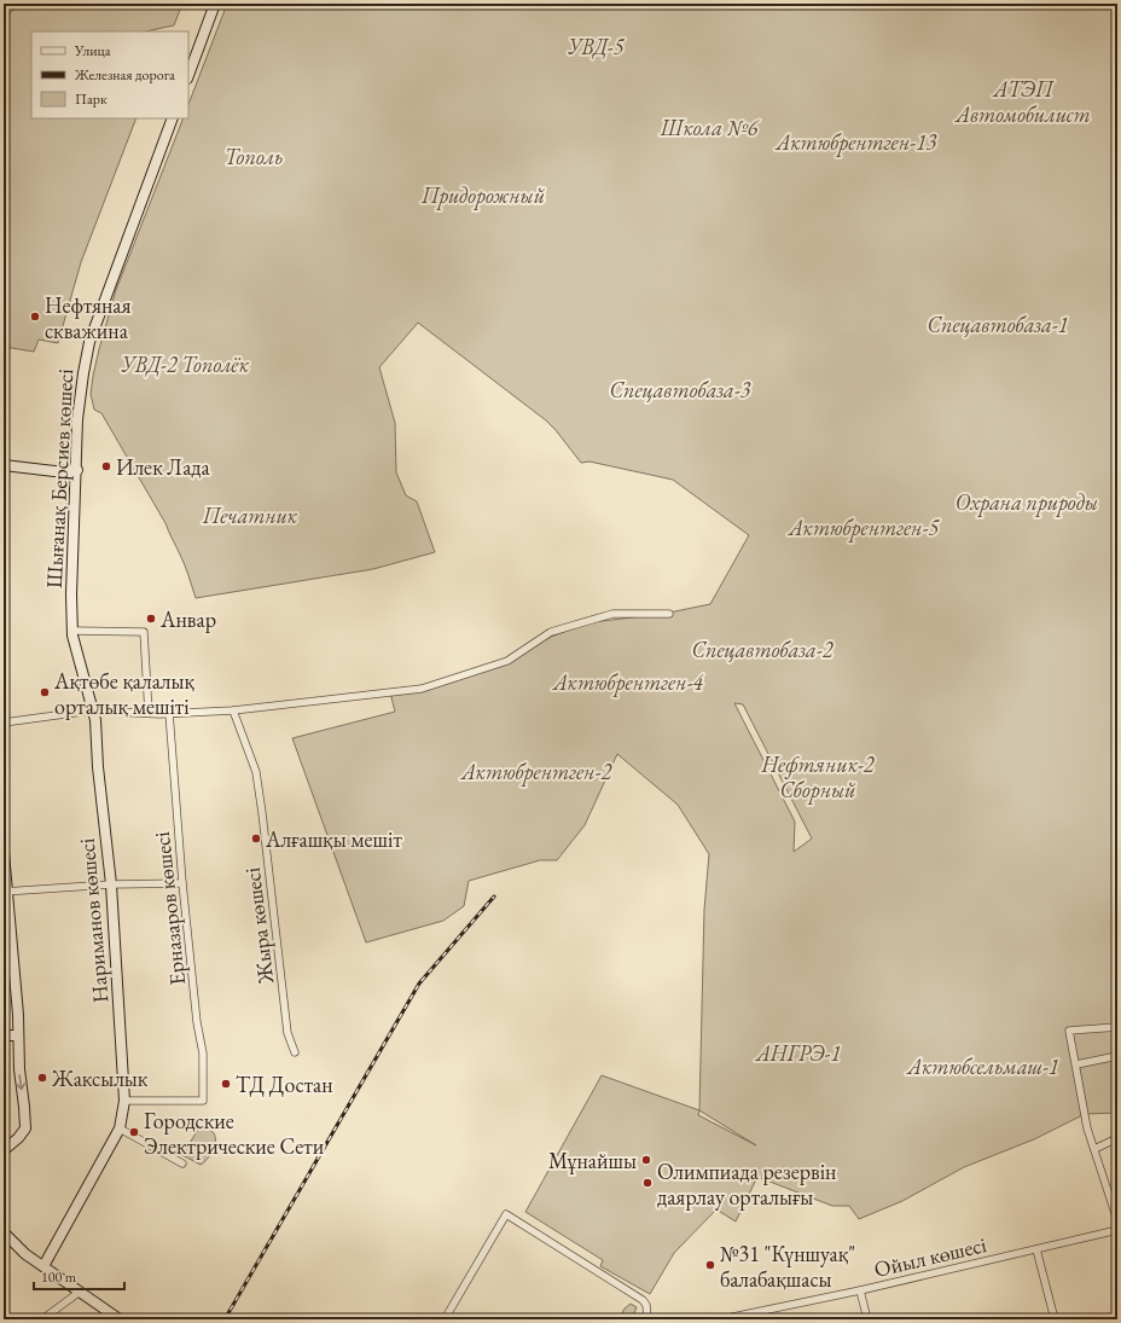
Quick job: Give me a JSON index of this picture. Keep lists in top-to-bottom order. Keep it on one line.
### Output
{"streets":{"street":["Шығанақ Берсиев көшесі","Ерназаров көшесі","Нариманов көшесі","Жыра көшесі","Ойыл көшесі"]},"crossings":[["Шығанақ Берсиев көшесі","Нариманов көшесі"],["Ерназаров көшесі","Нариманов көшесі"]],"parks":["УВД-5","АТЭП Автомобилист","Школа №6","Актюбрентген-13","Тополь","Придорожный","Спецавтобаза-1","УВД-2 Тополёк","Спецавтобаза-3","Охрана природы","Печатник","Актюбрентген-5","Спецавтобаза-2","Актюбрентген-4","Нефтяник-2 Сборный","Актюбрентген-2","АНГРЭ-1","Актюбсельмаш-1"],"places":["Нефтяная скважина","Илек Лада","Анвар","Ақтөбе қалалық орталық мешіті","Алғашқы мешіт","Жаксылык","ТД Достан","Городские Электрические Сети","Мұнайшы","Олимпиада резервін даярлау орталығы","№31 \"Күншуақ\" балабақшасы"],"legend":["Улица","Железная дорога","Парк"],"scale_bar":"100 m"}
